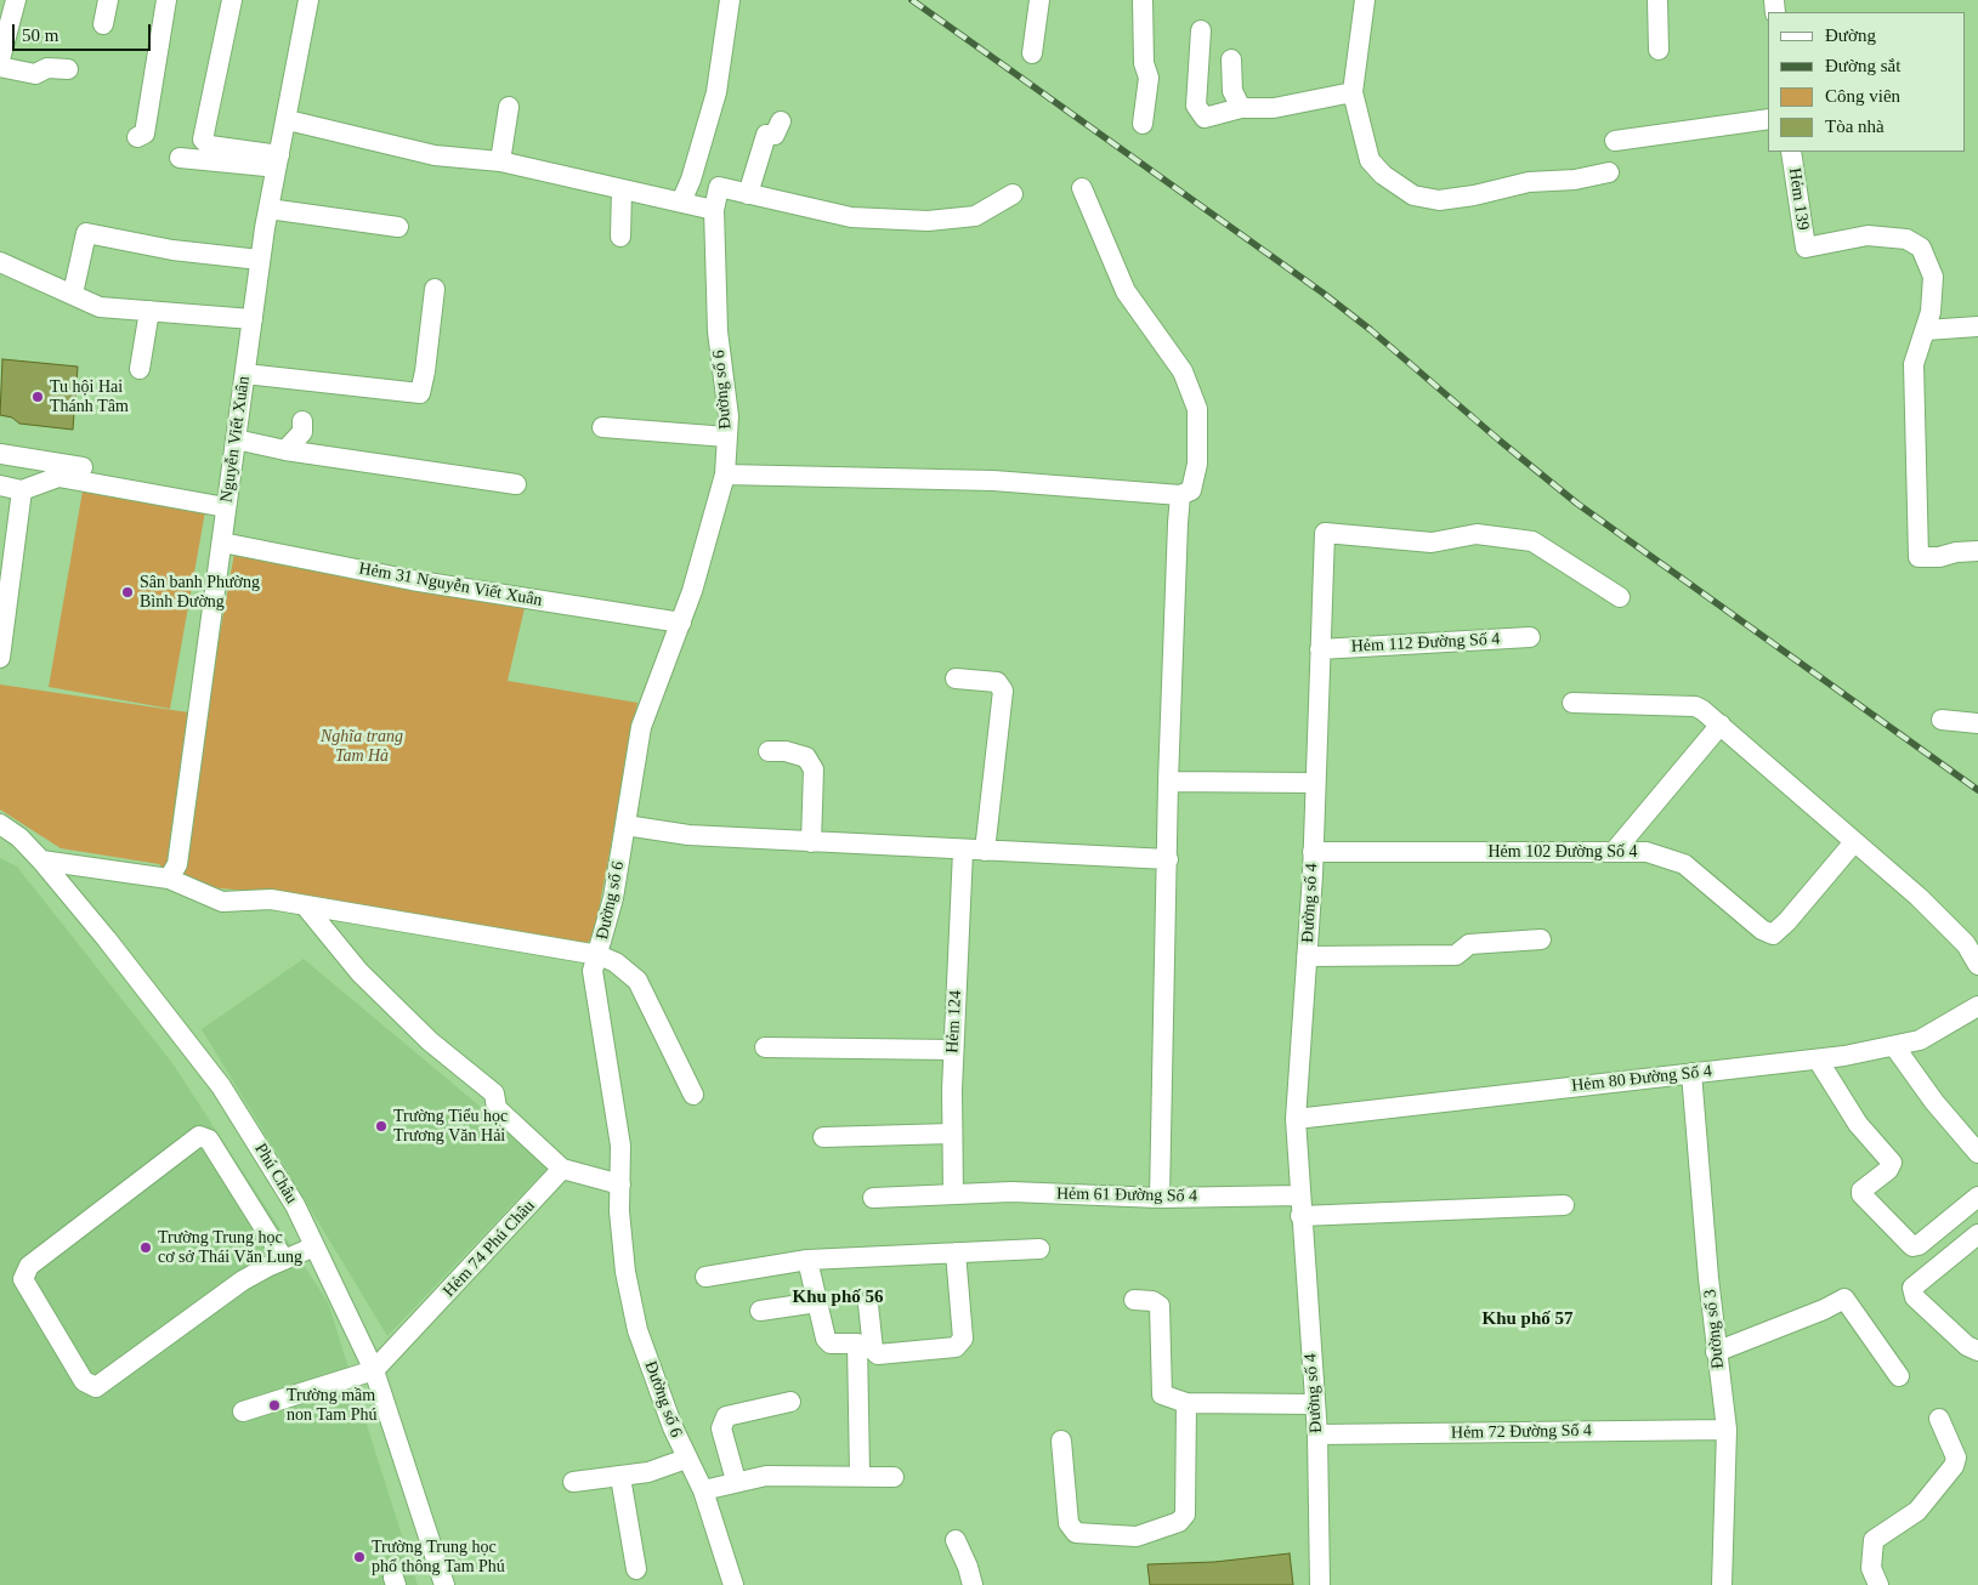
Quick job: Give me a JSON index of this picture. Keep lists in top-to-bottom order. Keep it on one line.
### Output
{"streets":{"street":["Hẻm 139","Đường số 6","Nguyễn Viết Xuân","Hẻm 31 Nguyễn Viết Xuân","Hẻm 112 Đường Số 4","Hẻm 102 Đường Số 4","Đường số 4","Hẻm 124","Hẻm 80 Đường Số 4","Phú Châu","Hẻm 61 Đường Số 4","Hẻm 74 Phú Châu","Đường số 3","Hẻm 72 Đường Số 4"]},"crossings":[["Đường số 6","Hẻm 31 Nguyễn Viết Xuân"],["Nguyễn Viết Xuân","Hẻm 31 Nguyễn Viết Xuân"],["Hẻm 112 Đường Số 4","Đường số 4"],["Hẻm 102 Đường Số 4","Đường số 4"],["Đường số 4","Hẻm 80 Đường Số 4"],["Đường số 4","Hẻm 61 Đường Số 4"],["Đường số 4","Hẻm 72 Đường Số 4"],["Hẻm 124","Hẻm 61 Đường Số 4"],["Hẻm 80 Đường Số 4","Đường số 3"],["Phú Châu","Hẻm 74 Phú Châu"],["Đường số 3","Hẻm 72 Đường Số 4"]],"districts":["Khu phố 56","Khu phố 57"],"parks":["Nghĩa trang Tam Hà"],"places":["Tu hội Hai Thánh Tâm","Sân banh Phường Bình Đường","Trường Tiểu học Trương Văn Hải","Trường Trung học cơ sở Thái Văn Lung","Trường mầm non Tam Phú","Trường Trung học phổ thông Tam Phú"],"legend":["Đường","Đường sắt","Công viên","Tòa nhà"],"scale_bar":"50 m"}
